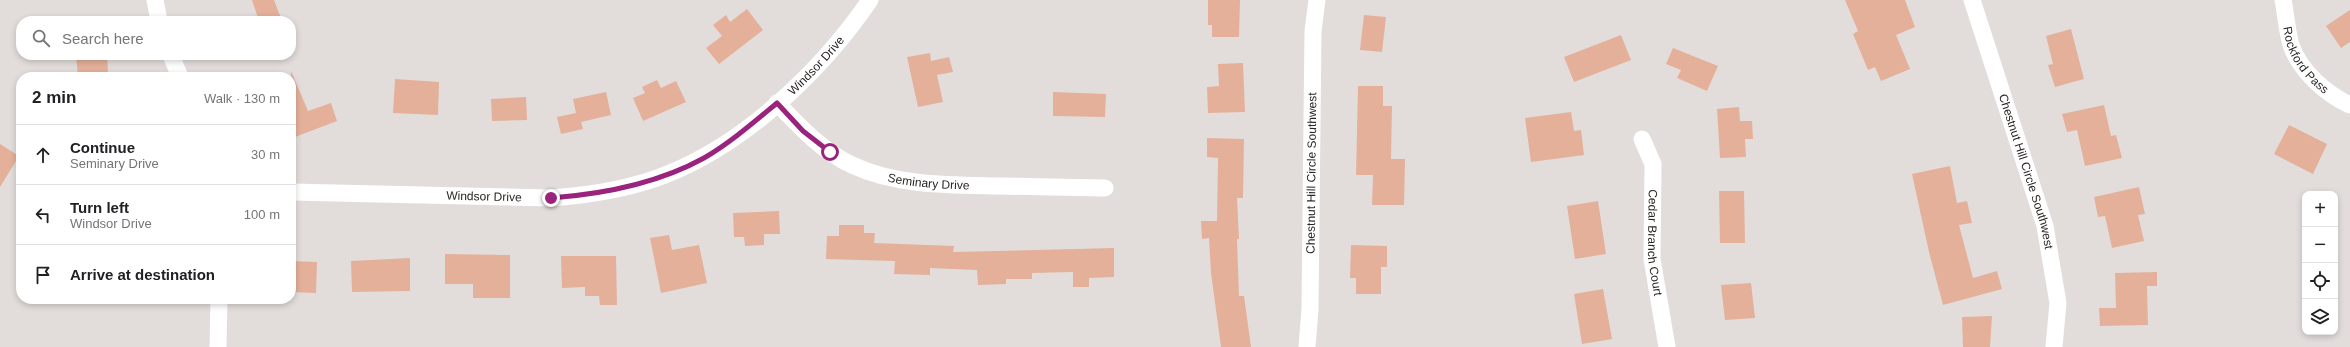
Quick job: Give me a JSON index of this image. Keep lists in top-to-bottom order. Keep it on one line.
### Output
{"streets":{"street":["Rockford Pass","Windsor Drive","Chestnut Hill Circle Southwest","Seminary Drive","Cedar Branch Court"]},"crossings":[["Windsor Drive","Seminary Drive"]],"page":{"search":"Search here","heading":["2 min","Walk · 130 m"],"list":[["Continue","Seminary Drive","30 m"],["Turn left","Windsor Drive","100 m"],"Arrive at destination"],"map_buttons":["+","−"]}}
